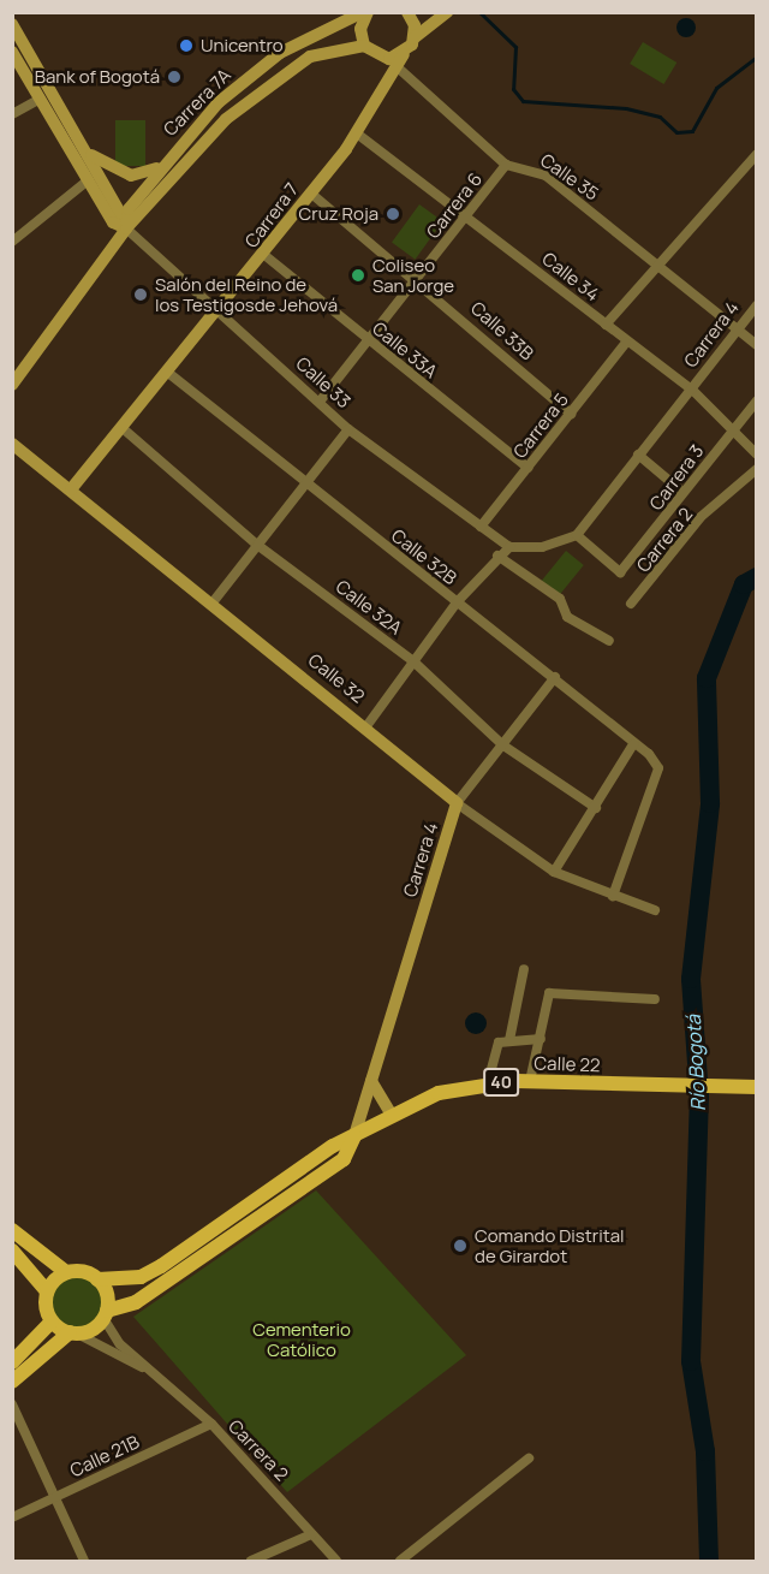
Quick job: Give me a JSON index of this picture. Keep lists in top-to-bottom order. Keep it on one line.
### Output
{"streets":{"main road":["Calle 22","40"],"street":["Carrera 7A","Calle 35","Carrera 6","Carrera 7","Calle 34","Calle 33B","Carrera 4","Calle 33A","Calle 33","Carrera 5","Carrera 3","Carrera 2","Calle 32B","Calle 32A","Calle 32","Calle 21B"]},"crossings":[["Carrera 7A","Calle 33"],["Calle 35","Carrera 6"],["Calle 35","Carrera 7"],["Calle 35","Carrera 4"],["Carrera 6","Calle 34"],["Carrera 6","Calle 33B"],["Carrera 6","Calle 33A"],["Carrera 6","Calle 33"],["Carrera 7","Calle 34"],["Carrera 7","Calle 33B"],["Carrera 7","Calle 33A"],["Carrera 7","Calle 33"],["Carrera 7","Calle 32B"],["Carrera 7","Calle 32A"],["Carrera 7","Calle 32"],["Calle 34","Carrera 4"],["Calle 34","Carrera 5"],["Calle 34","Carrera 3"],["Calle 33B","Carrera 5"],["Carrera 4","Carrera 3"],["Carrera 4","Calle 32B"],["Carrera 4","Calle 32A"],["Carrera 4","Calle 32"],["Carrera 4","Calle 22"],["Calle 33A","Carrera 5"],["Calle 33","Carrera 5"],["Carrera 2","Calle 22"],["Carrera 2","40"],["Carrera 2","Calle 21B"],["Calle 32B","Calle 32"],["Calle 22","40"]],"water":["Río Bogotá"],"parks":["Cementerio Católico"],"places":["Unicentro","Bank of Bogotá","Cruz Roja","Coliseo San Jorge","Salón del Reino de los Testigosde Jehová","Comando Distrital de Girardot"]}
